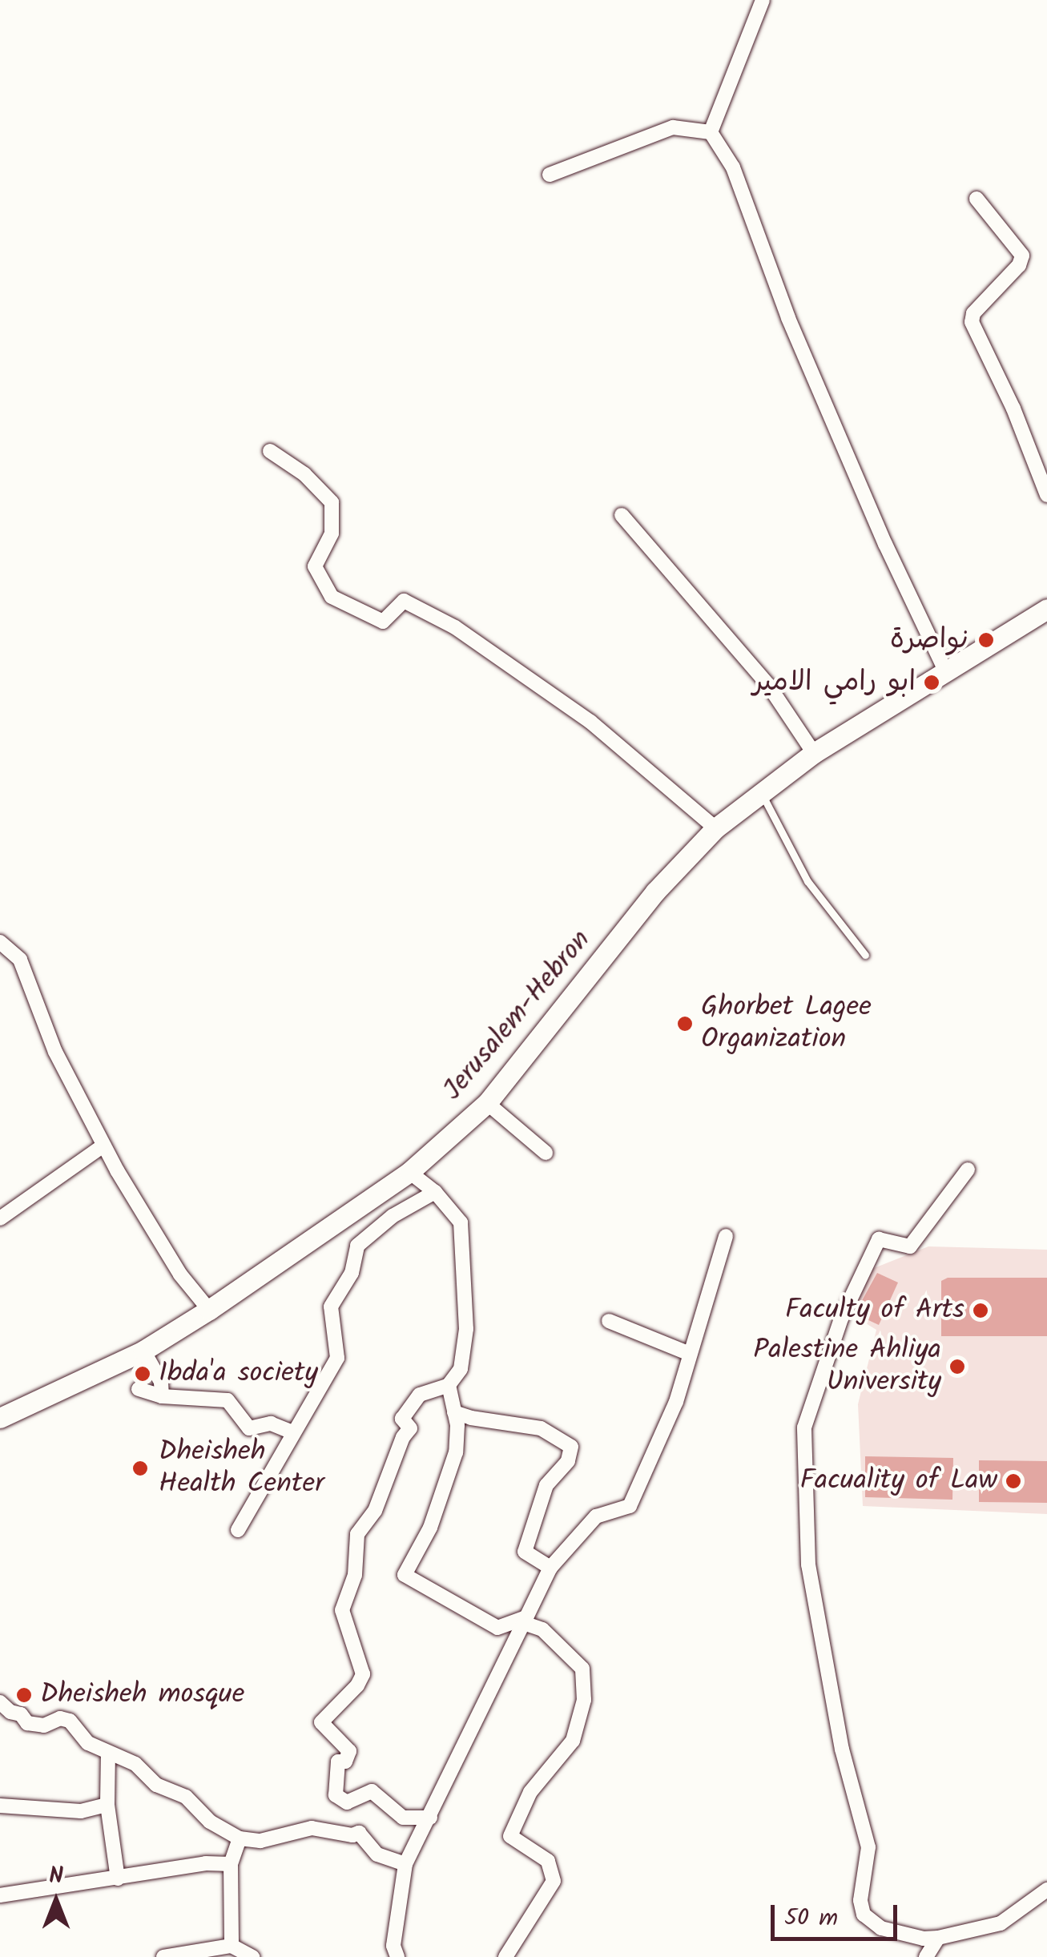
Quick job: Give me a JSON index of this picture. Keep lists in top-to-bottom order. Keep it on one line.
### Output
{"streets":{"main road":["Jerusalem-Hebron"]},"places":["نواصرة","ابو رامي الامير","Ghorbet Lagee Organization","Faculty of Arts","Palestine Ahliya University","Ibda'a society","Dheisheh Health Center","Facuality of Law","Dheisheh mosque"],"scale_bar":"50 m","north":"top"}
